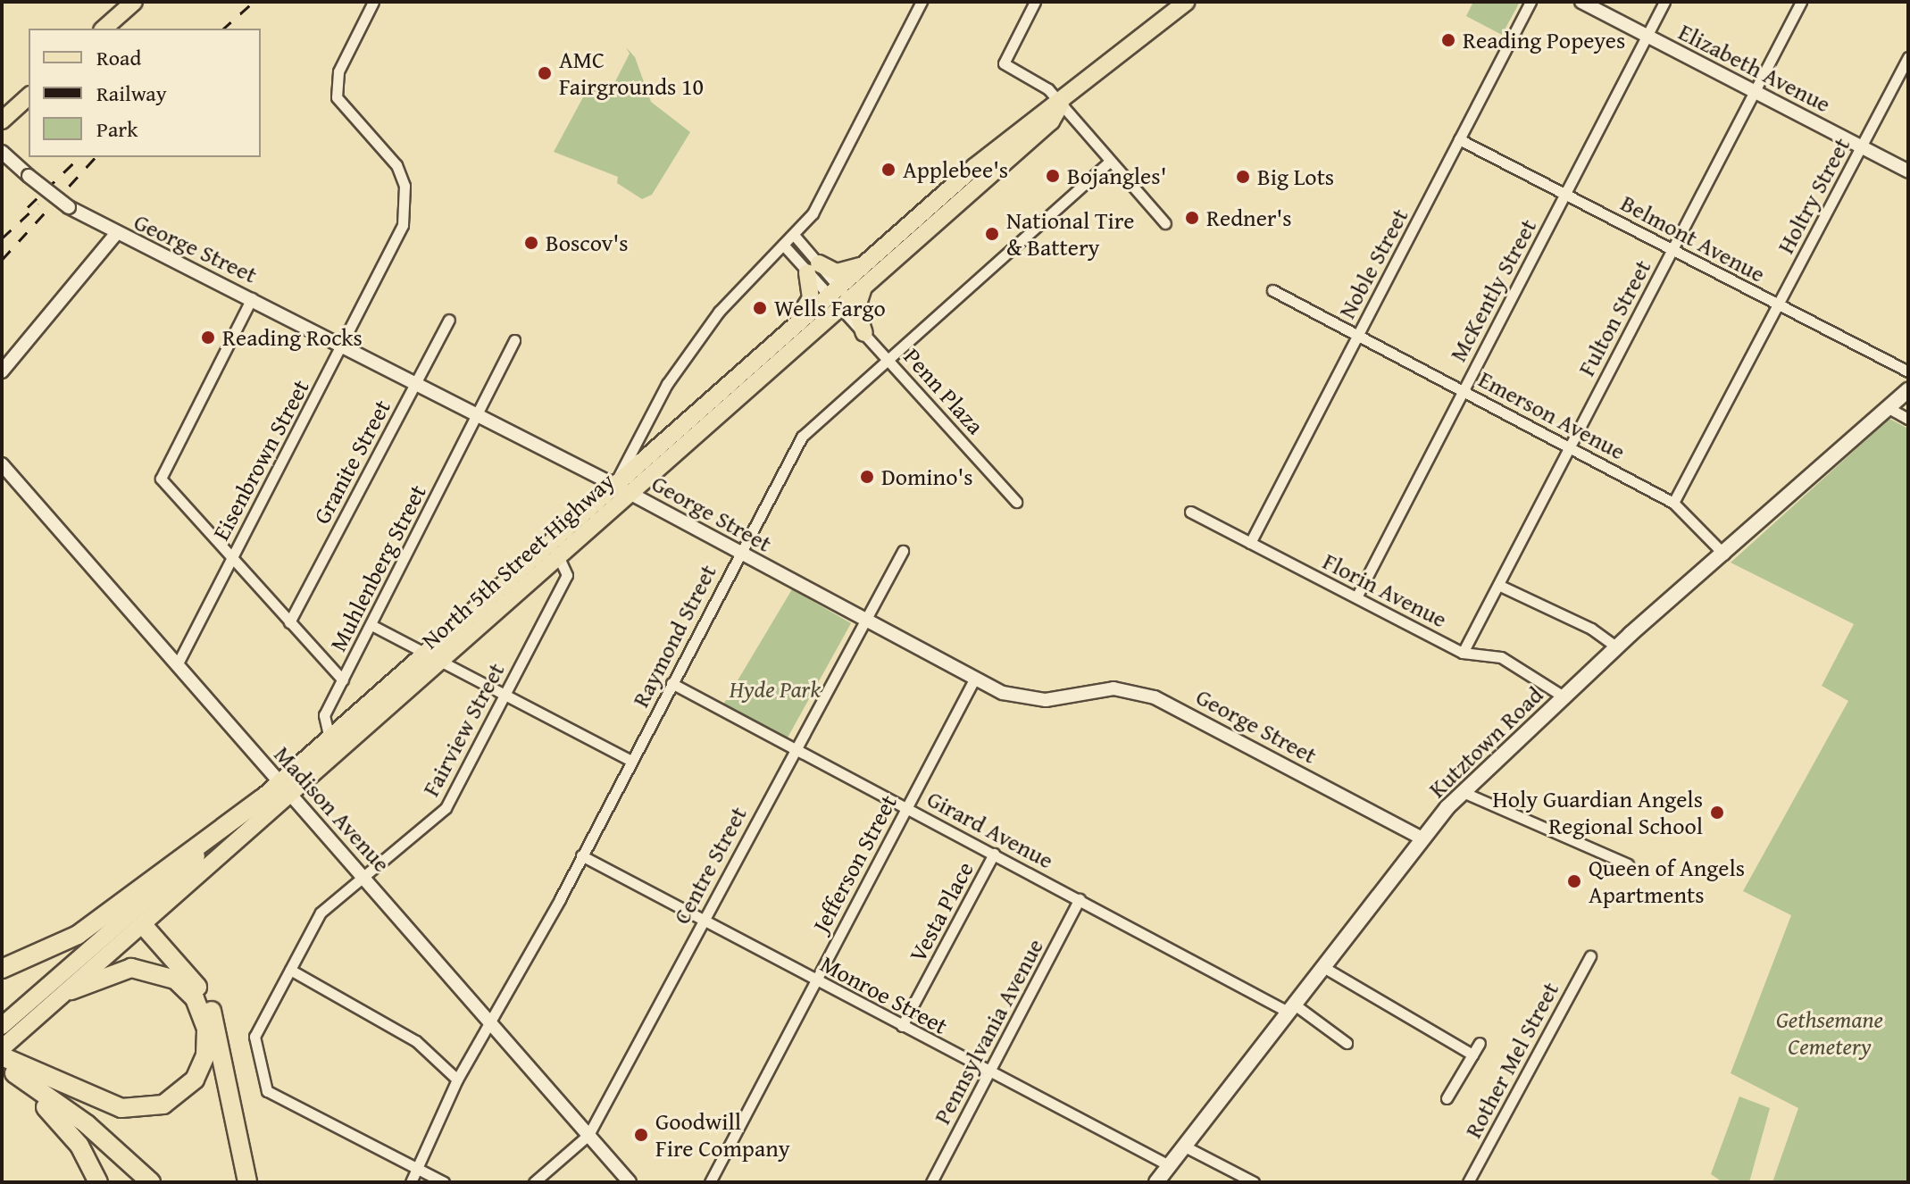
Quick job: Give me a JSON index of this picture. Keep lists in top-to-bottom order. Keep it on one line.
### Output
{"streets":{"main road":["North 5th Street Highway","Kutztown Road"],"street":["Elizabeth Avenue","Holtry Street","Belmont Avenue","George Street","Noble Street","McKently Street","Fulton Street","Penn Plaza","Emerson Avenue","Eisenbrown Street","Granite Street","Muhlenberg Street","Florin Avenue","Raymond Street","Fairview Street","Madison Avenue","Girard Avenue","Jefferson Street","Centre Street","Vesta Place","Monroe Street","Pennsylvania Avenue","Rother Mel Street"]},"crossings":[["Elizabeth Avenue","Holtry Street"],["Elizabeth Avenue","McKently Street"],["Elizabeth Avenue","Fulton Street"],["Holtry Street","Belmont Avenue"],["Holtry Street","Emerson Avenue"],["Belmont Avenue","Noble Street"],["Belmont Avenue","McKently Street"],["Belmont Avenue","Fulton Street"],["George Street","Eisenbrown Street"],["George Street","Granite Street"],["George Street","North 5th Street Highway"],["George Street","Muhlenberg Street"],["George Street","Raymond Street"],["George Street","Kutztown Road"],["George Street","Jefferson Street"],["George Street","Centre Street"],["Noble Street","Emerson Avenue"],["Noble Street","Florin Avenue"],["McKently Street","Emerson Avenue"],["McKently Street","Florin Avenue"],["Fulton Street","Emerson Avenue"],["Fulton Street","Florin Avenue"],["Penn Plaza","North 5th Street Highway"],["Penn Plaza","Raymond Street"],["Emerson Avenue","Kutztown Road"],["Eisenbrown Street","Madison Avenue"],["North 5th Street Highway","Muhlenberg Street"],["North 5th Street Highway","Fairview Street"],["North 5th Street Highway","Madison Avenue"],["Florin Avenue","Kutztown Road"],["Raymond Street","Fairview Street"],["Raymond Street","Madison Avenue"],["Raymond Street","Girard Avenue"],["Raymond Street","Monroe Street"],["Fairview Street","Madison Avenue"],["Kutztown Road","Girard Avenue"],["Kutztown Road","Monroe Street"],["Madison Avenue","Centre Street"],["Girard Avenue","Jefferson Street"],["Girard Avenue","Centre Street"],["Girard Avenue","Vesta Place"],["Girard Avenue","Pennsylvania Avenue"],["Jefferson Street","Monroe Street"],["Centre Street","Monroe Street"],["Vesta Place","Monroe Street"],["Monroe Street","Pennsylvania Avenue"]],"parks":["Hyde Park","Gethsemane Cemetery"],"places":["Reading Popeyes","AMC Fairgrounds 10","Applebee's","Bojangles'","Big Lots","Redner's","National Tire & Battery","Boscov's","Wells Fargo","Reading Rocks","Domino's","Holy Guardian Angels Regional School","Queen of Angels Apartments","Goodwill Fire Company"],"legend":["Road","Railway","Park"]}
